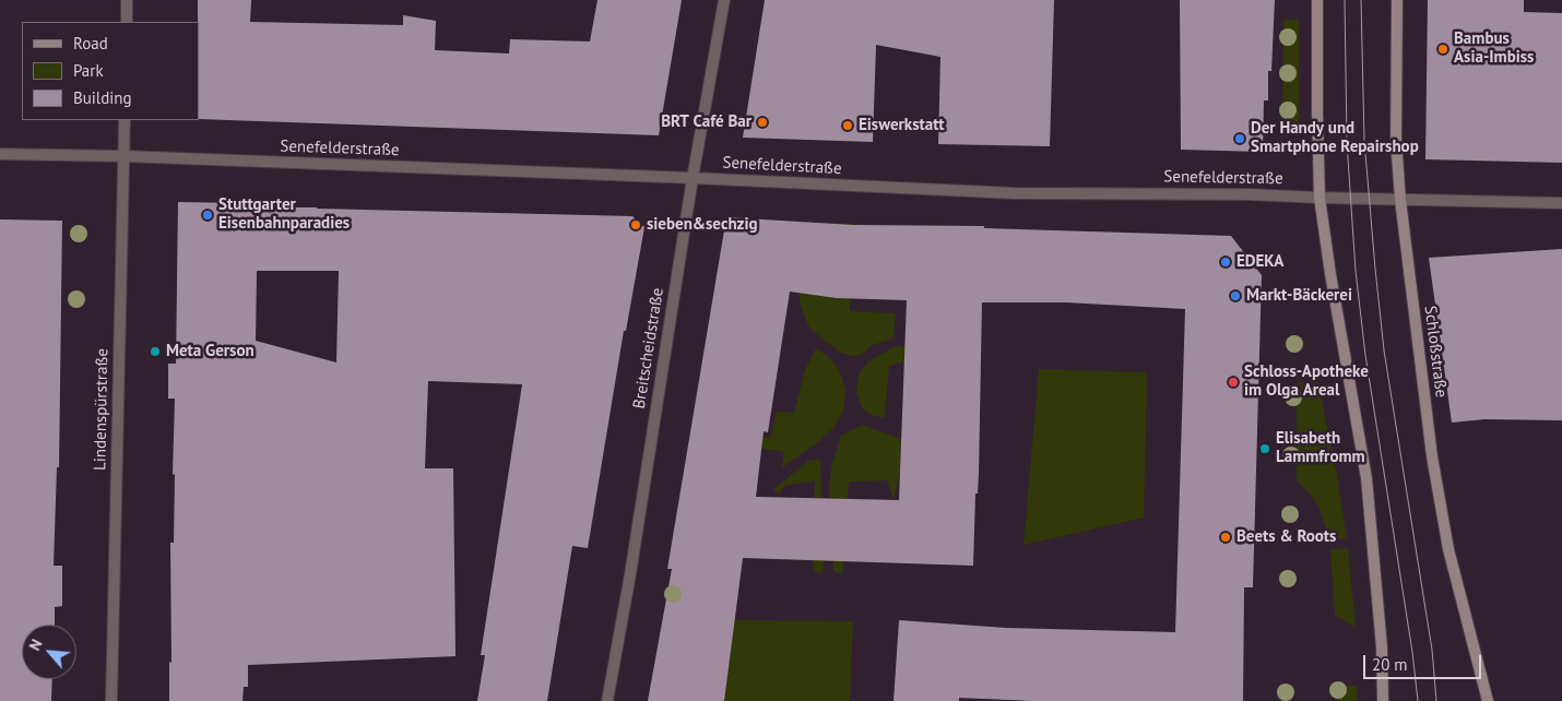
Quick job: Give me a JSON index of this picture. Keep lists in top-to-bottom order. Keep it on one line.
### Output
{"streets":{"street":["Senefelderstraße","Breitscheidstraße","Schloßstraße","Lindenspürstraße"]},"crossings":[["Senefelderstraße","Breitscheidstraße"],["Senefelderstraße","Schloßstraße"],["Senefelderstraße","Lindenspürstraße"]],"places":["Bambus Asia-Imbiss","BRT Café Bar","Eiswerkstatt","Der Handy und Smartphone Repairshop","Stuttgarter Eisenbahnparadies","sieben&sechzig","EDEKA","Markt-Bäckerei","Meta Gerson","Schloss-Apotheke im Olga Areal","Elisabeth Lammfromm","Beets & Roots"],"legend":["Road","Park","Building"],"scale_bar":"20 m","north":"top left"}
